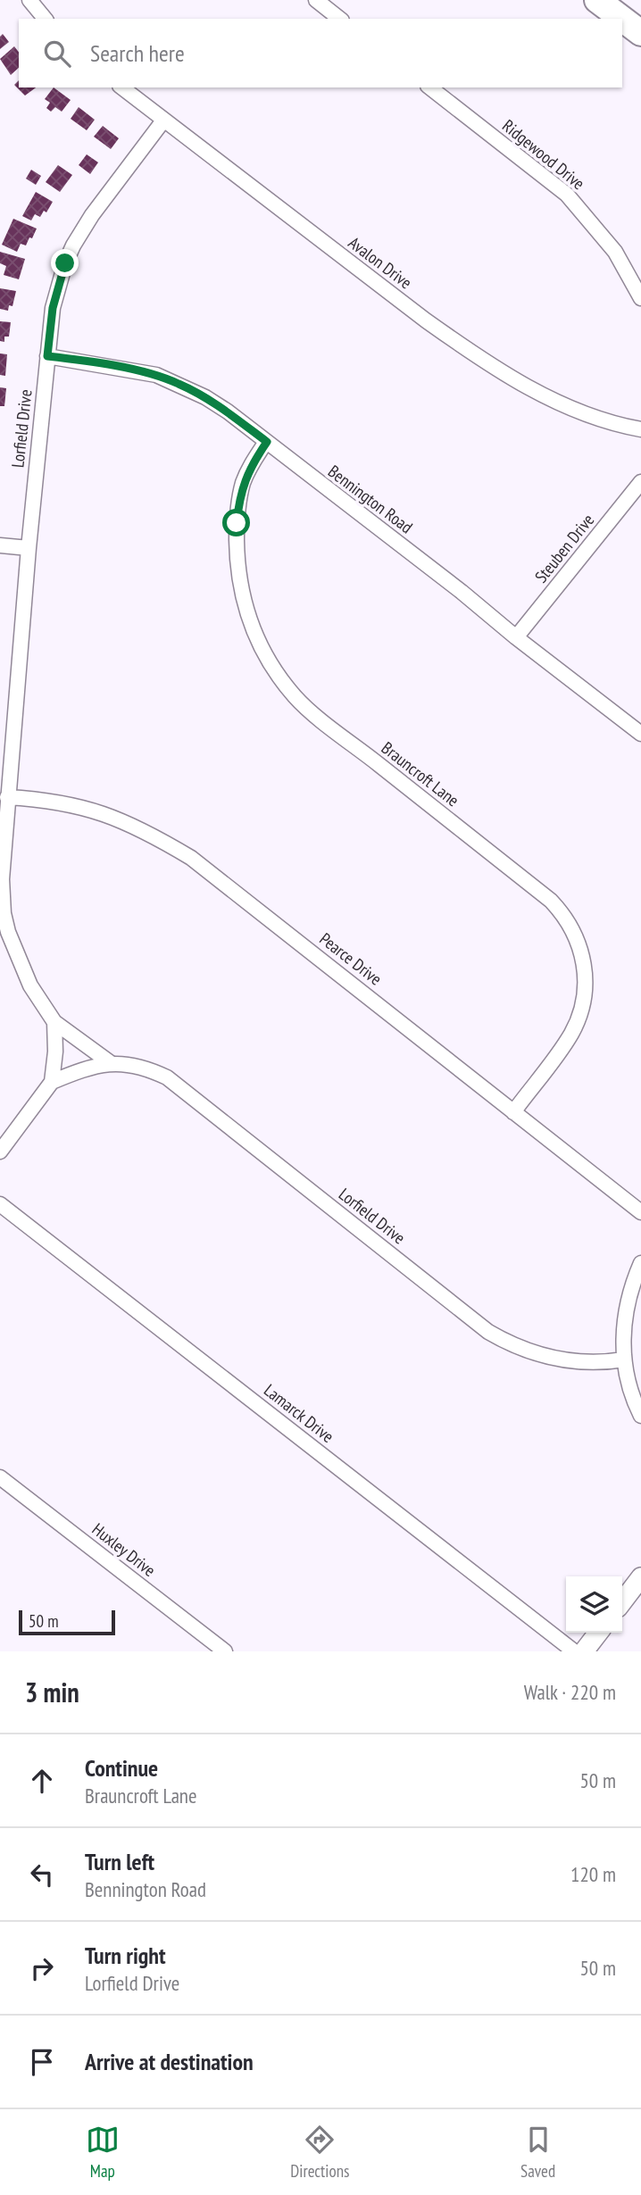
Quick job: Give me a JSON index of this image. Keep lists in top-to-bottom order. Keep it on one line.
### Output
{"streets":{"street":["Ridgewood Drive","Avalon Drive","Lorfield Drive","Bennington Road","Steuben Drive","Brauncroft Lane","Pearce Drive","Lamarck Drive","Huxley Drive"]},"crossings":[["Avalon Drive","Lorfield Drive"],["Lorfield Drive","Bennington Road"],["Lorfield Drive","Pearce Drive"],["Bennington Road","Steuben Drive"],["Bennington Road","Brauncroft Lane"],["Brauncroft Lane","Pearce Drive"]],"scale_bar":"50 m","page":{"search":"Search here","scale":"50 m","heading":["3 min","Walk · 220 m"],"list":[["Continue","Brauncroft Lane","50 m"],["Turn left","Bennington Road","120 m"],["Turn right","Lorfield Drive","50 m"],"Arrive at destination"],"nav":["Map","Directions","Saved"]}}
